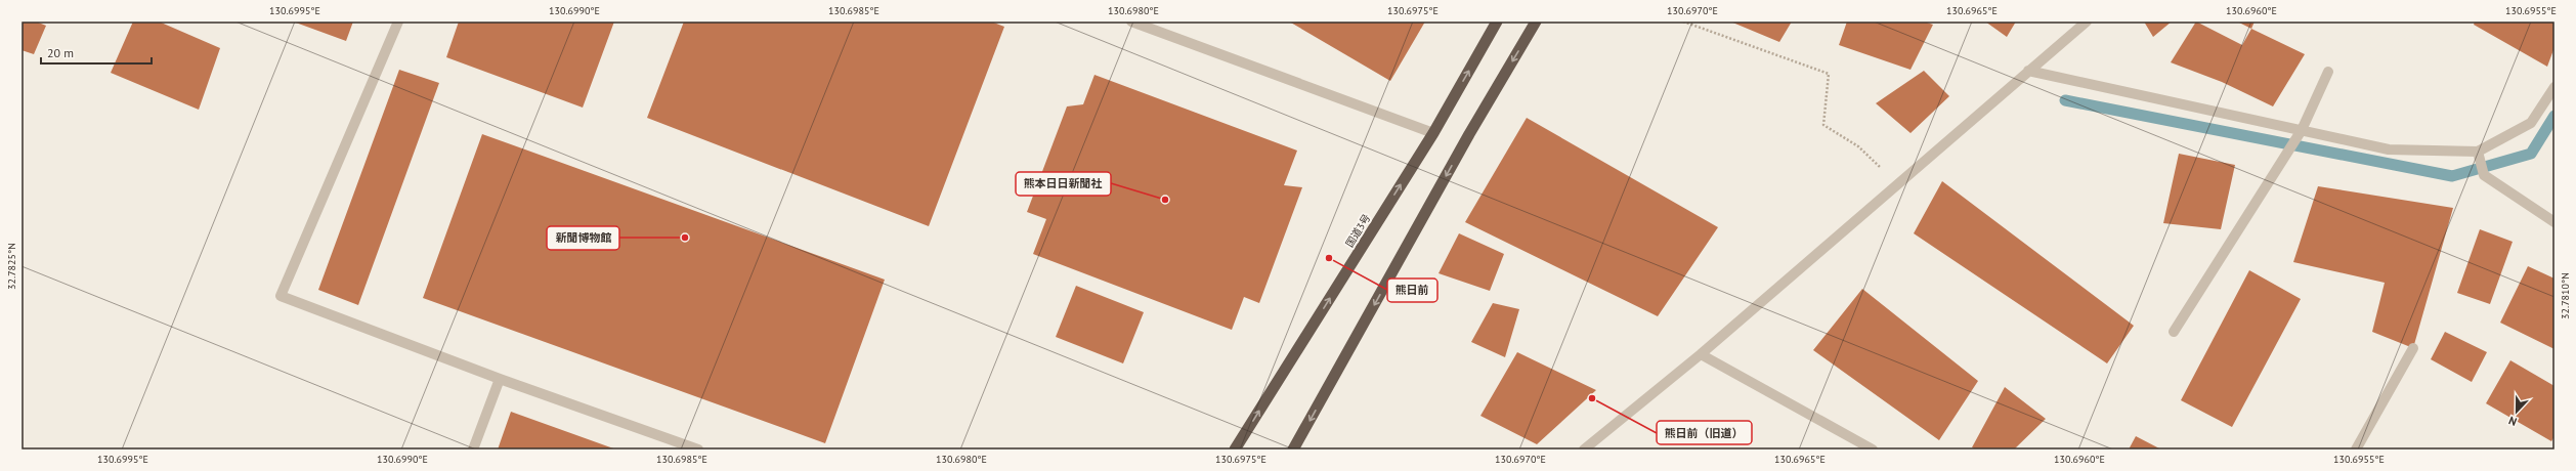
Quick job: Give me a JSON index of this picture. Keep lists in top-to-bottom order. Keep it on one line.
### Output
{"streets":{"highway":["国道3号"]},"places":["熊本日日新聞社","新聞博物館","熊日前","熊日前（旧道）"],"scale_bar":"20 m","north":"bottom","coordinates":["130.6995°E","130.6990°E","130.6985°E","130.6980°E","130.6975°E","130.6970°E","130.6965°E","130.6960°E","130.6955°E","32.7825°N","32.7810°N"]}
